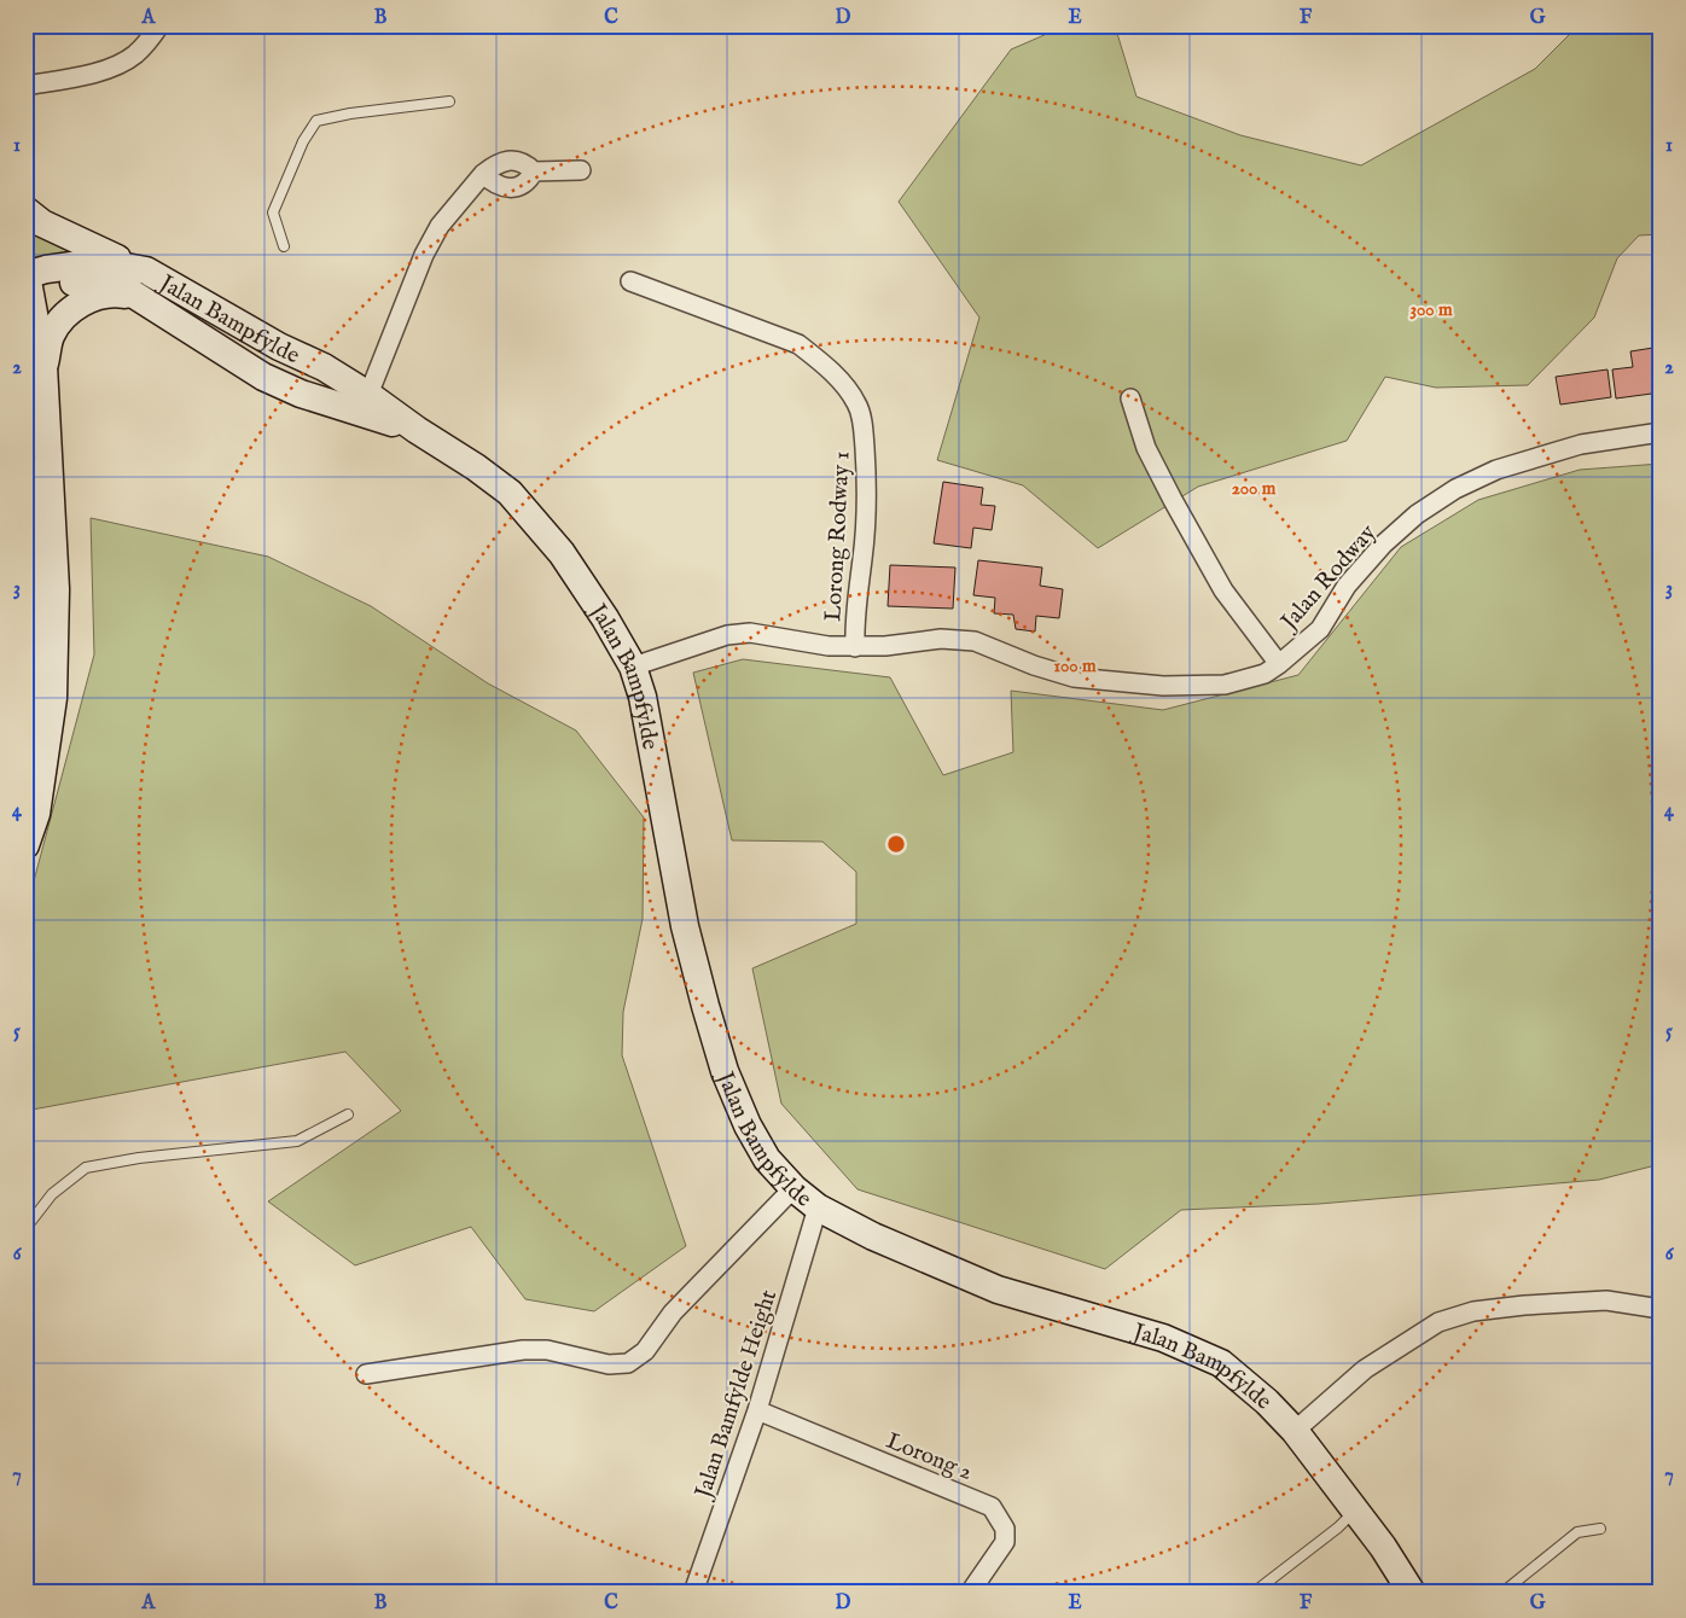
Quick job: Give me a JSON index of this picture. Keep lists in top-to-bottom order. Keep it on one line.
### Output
{"streets":{"street":["Jalan Bampfylde","Lorong Rodway 1","Jalan Rodway","Jalan Bamfylde Height","Lorong 2"]},"crossings":[["Jalan Bampfylde","Jalan Rodway"],["Jalan Bampfylde","Jalan Bamfylde Height"],["Lorong Rodway 1","Jalan Rodway"],["Jalan Bamfylde Height","Lorong 2"]],"grid":{"columns":["A","B","C","D","E","F","G"],"rows":["1","2","3","4","5","6","7"]},"rings":["300 m","200 m","100 m"]}
